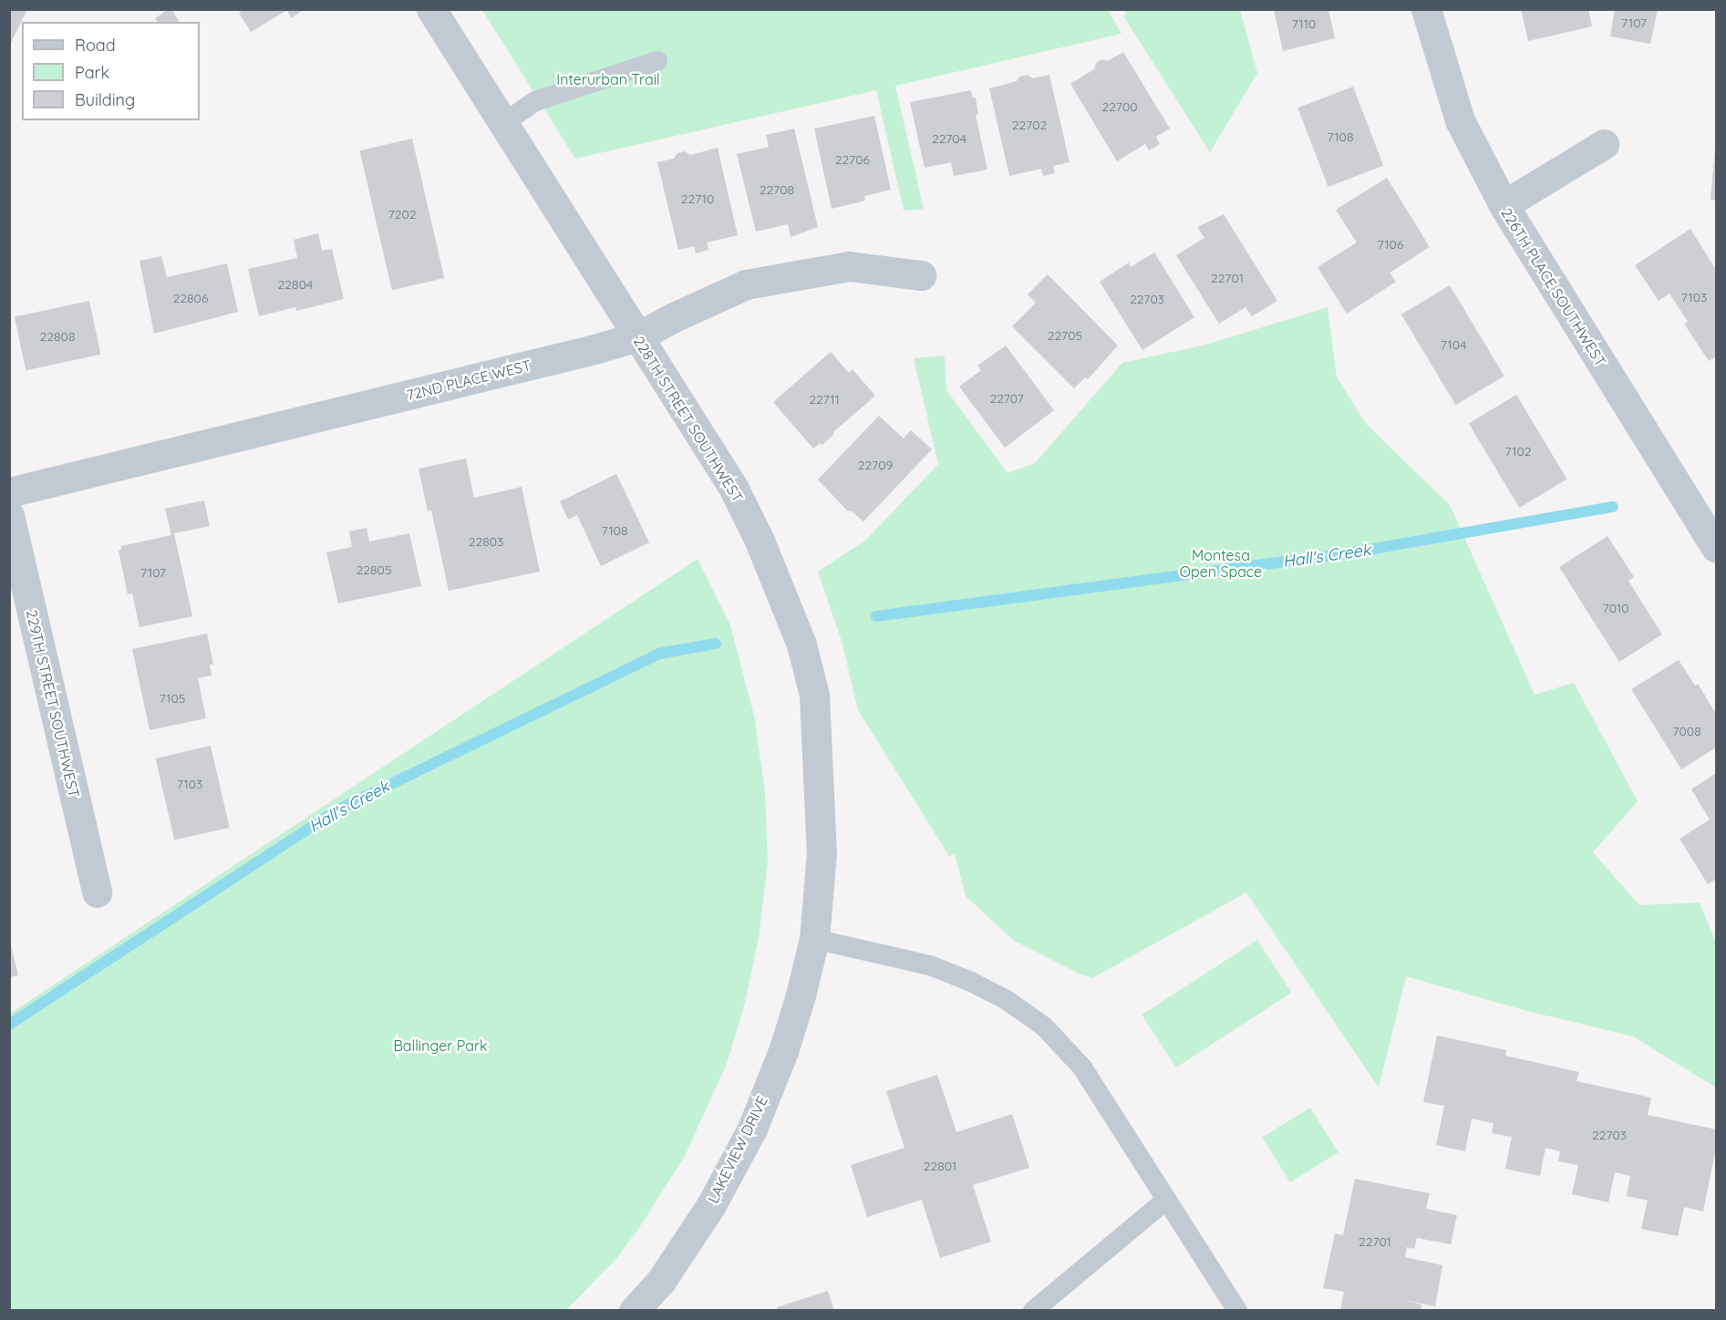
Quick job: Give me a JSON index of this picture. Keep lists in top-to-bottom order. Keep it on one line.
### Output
{"streets":{"street":["226TH PLACE SOUTHWEST","72ND PLACE WEST","228TH STREET SOUTHWEST","229TH STREET SOUTHWEST","LAKEVIEW DRIVE"]},"crossings":[["72ND PLACE WEST","228TH STREET SOUTHWEST"],["228TH STREET SOUTHWEST","LAKEVIEW DRIVE"]],"water":["Hall's Creek"],"parks":["Interurban Trail","Montesa Open Space","Ballinger Park"],"house_numbers":["7107","7110","22700","22702","7108","22704","22706","22708","22710","7202","7106","22701","22804","7103","22806","22703","22705","22808","7104","22707","22711","7102","22709","7108","22803","22805","7107","7010","7105","7008","7103","22703","22801","22701"],"legend":["Road","Park","Building"]}
